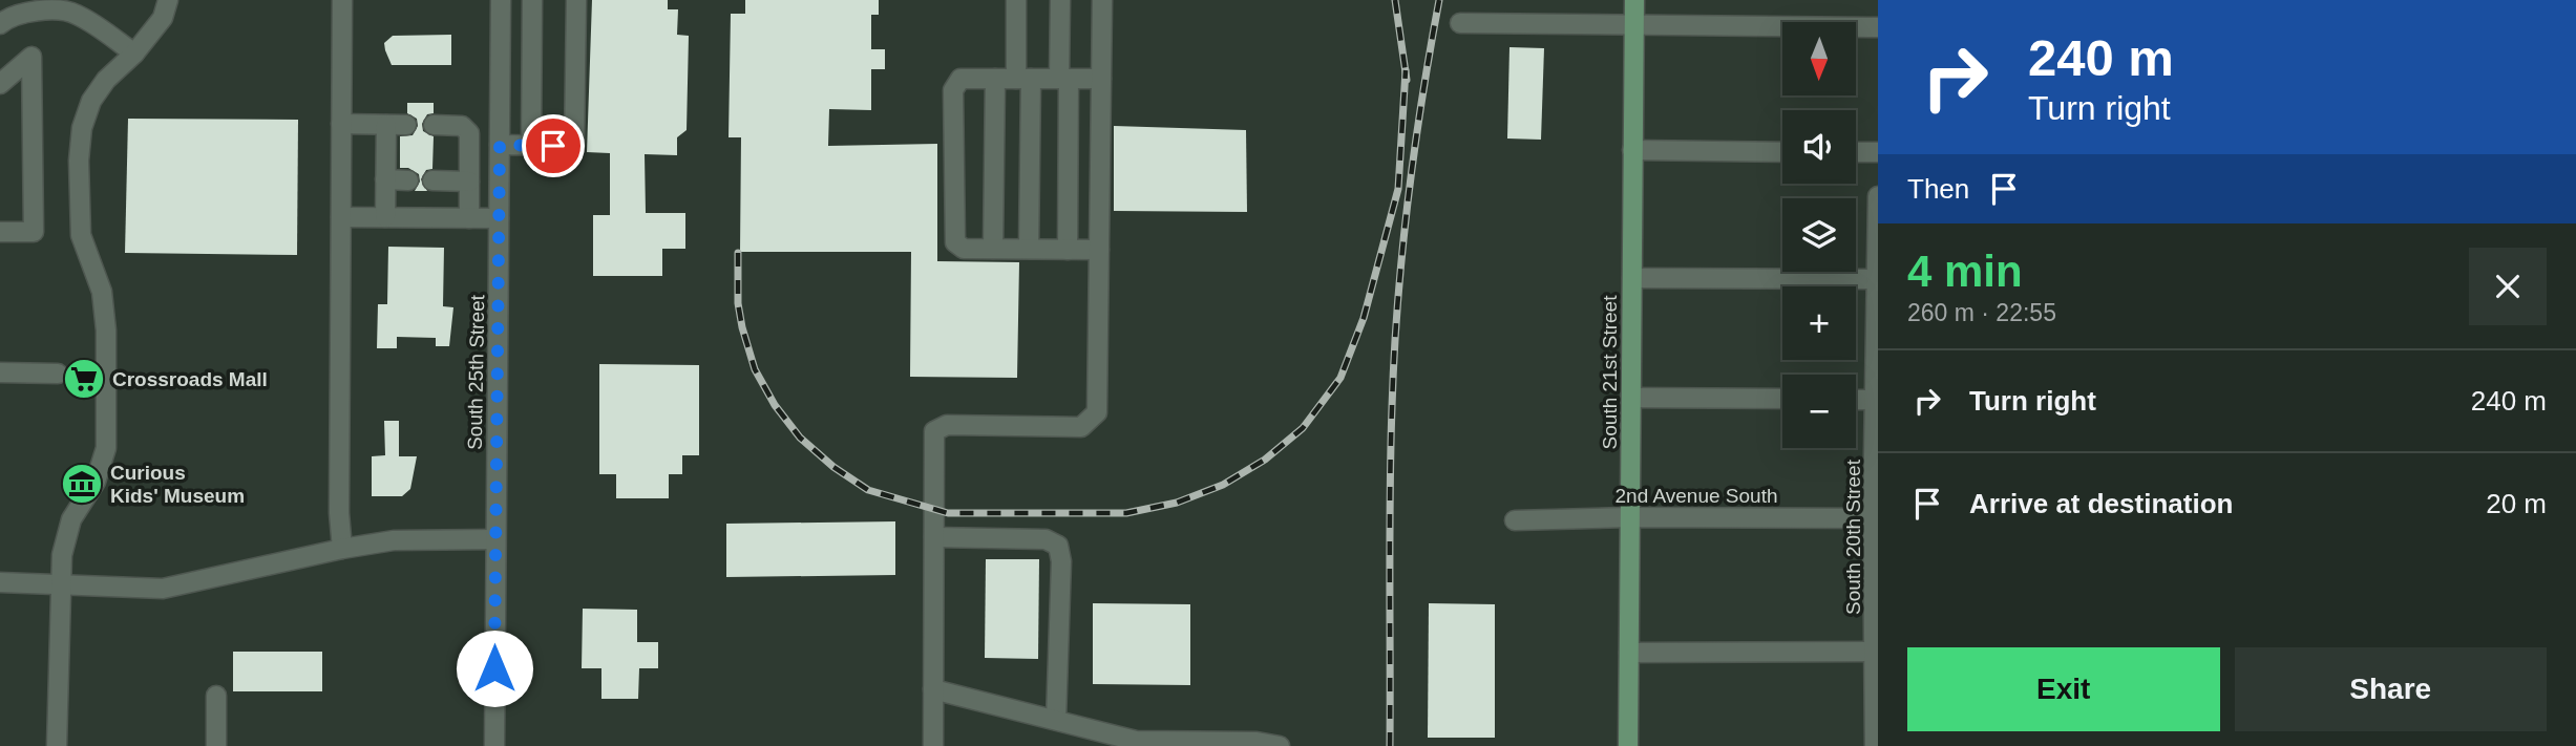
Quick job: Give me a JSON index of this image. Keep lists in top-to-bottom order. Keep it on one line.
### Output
{"streets":{"main road":["South 21st Street"],"street":["South 25th Street","2nd Avenue South","South 20th Street"]},"crossings":[["South 21st Street","2nd Avenue South"],["2nd Avenue South","South 20th Street"]],"places":{"supermarket":["Crossroads Mall"],"museum":["Curious Kids' Museum"]},"north":"bottom","page":{"turn":["240 m","Turn right"],"map_buttons":["+","−"],"then":"Then","heading":["4 min","260 m · 22:55"],"list":[{"name":"Turn right","value":"240 m"},{"name":"Arrive at destination","value":"20 m"}],"buttons":["Exit","Share"]}}
